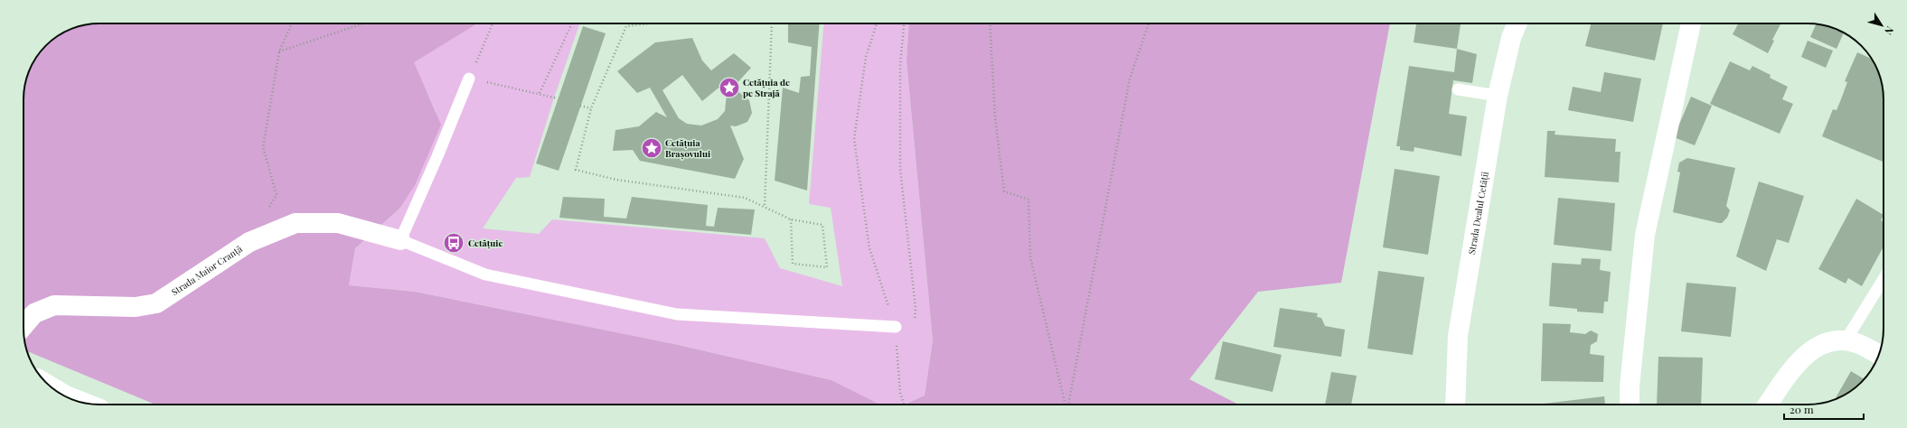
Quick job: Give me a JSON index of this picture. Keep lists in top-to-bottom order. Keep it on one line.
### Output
{"streets":{"street":["Strada Dealul Cetății","Strada Maior Cranță"]},"places":{"place":["Cetățuia de pe Strajă","Cetățuia Brașovului"],"bus stop":["Cetățuie"]},"scale_bar":"20 m","north":"bottom right"}
